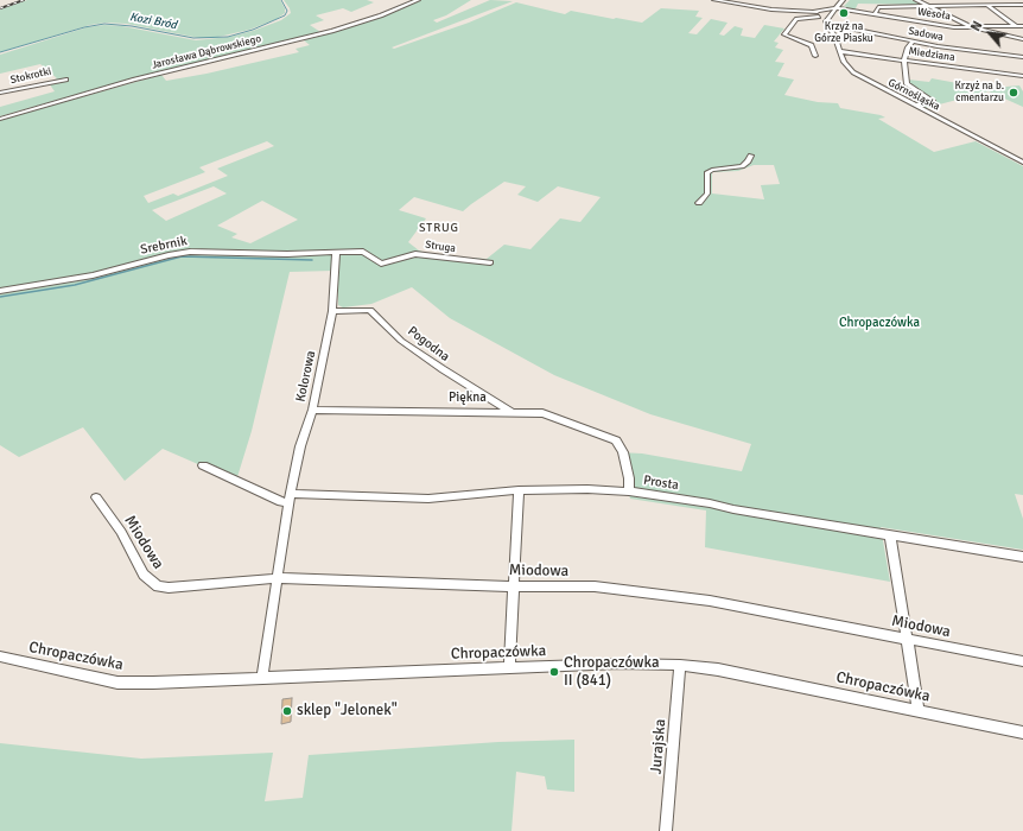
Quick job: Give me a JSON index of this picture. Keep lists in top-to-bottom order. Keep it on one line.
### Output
{"streets":{"street":["Wesoła","Sadowa","Jarosława Dąbrowskiego","Miedziana","Stokrotki","Górnośląska","Srebrnik","Struga","Pogodna","Kolorowa","Piękna","Prosta","Miodowa","Chropaczówka","Jurajska"]},"crossings":[["Sadowa","Górnośląska"],["Miedziana","Górnośląska"],["Srebrnik","Struga"],["Srebrnik","Kolorowa"],["Pogodna","Kolorowa"],["Pogodna","Piękna"],["Kolorowa","Piękna"],["Kolorowa","Prosta"],["Kolorowa","Miodowa"],["Kolorowa","Chropaczówka"],["Piękna","Prosta"],["Chropaczówka","Jurajska"]],"districts":["STRUG"],"water":["Kozi Bród"],"parks":["Chropaczówka"],"places":["Krzyż na Górze Piasku","Krzyż na b. cmentarzu","Chropaczówka II (841)","sklep \"Jelonek\""],"north":"top left"}
